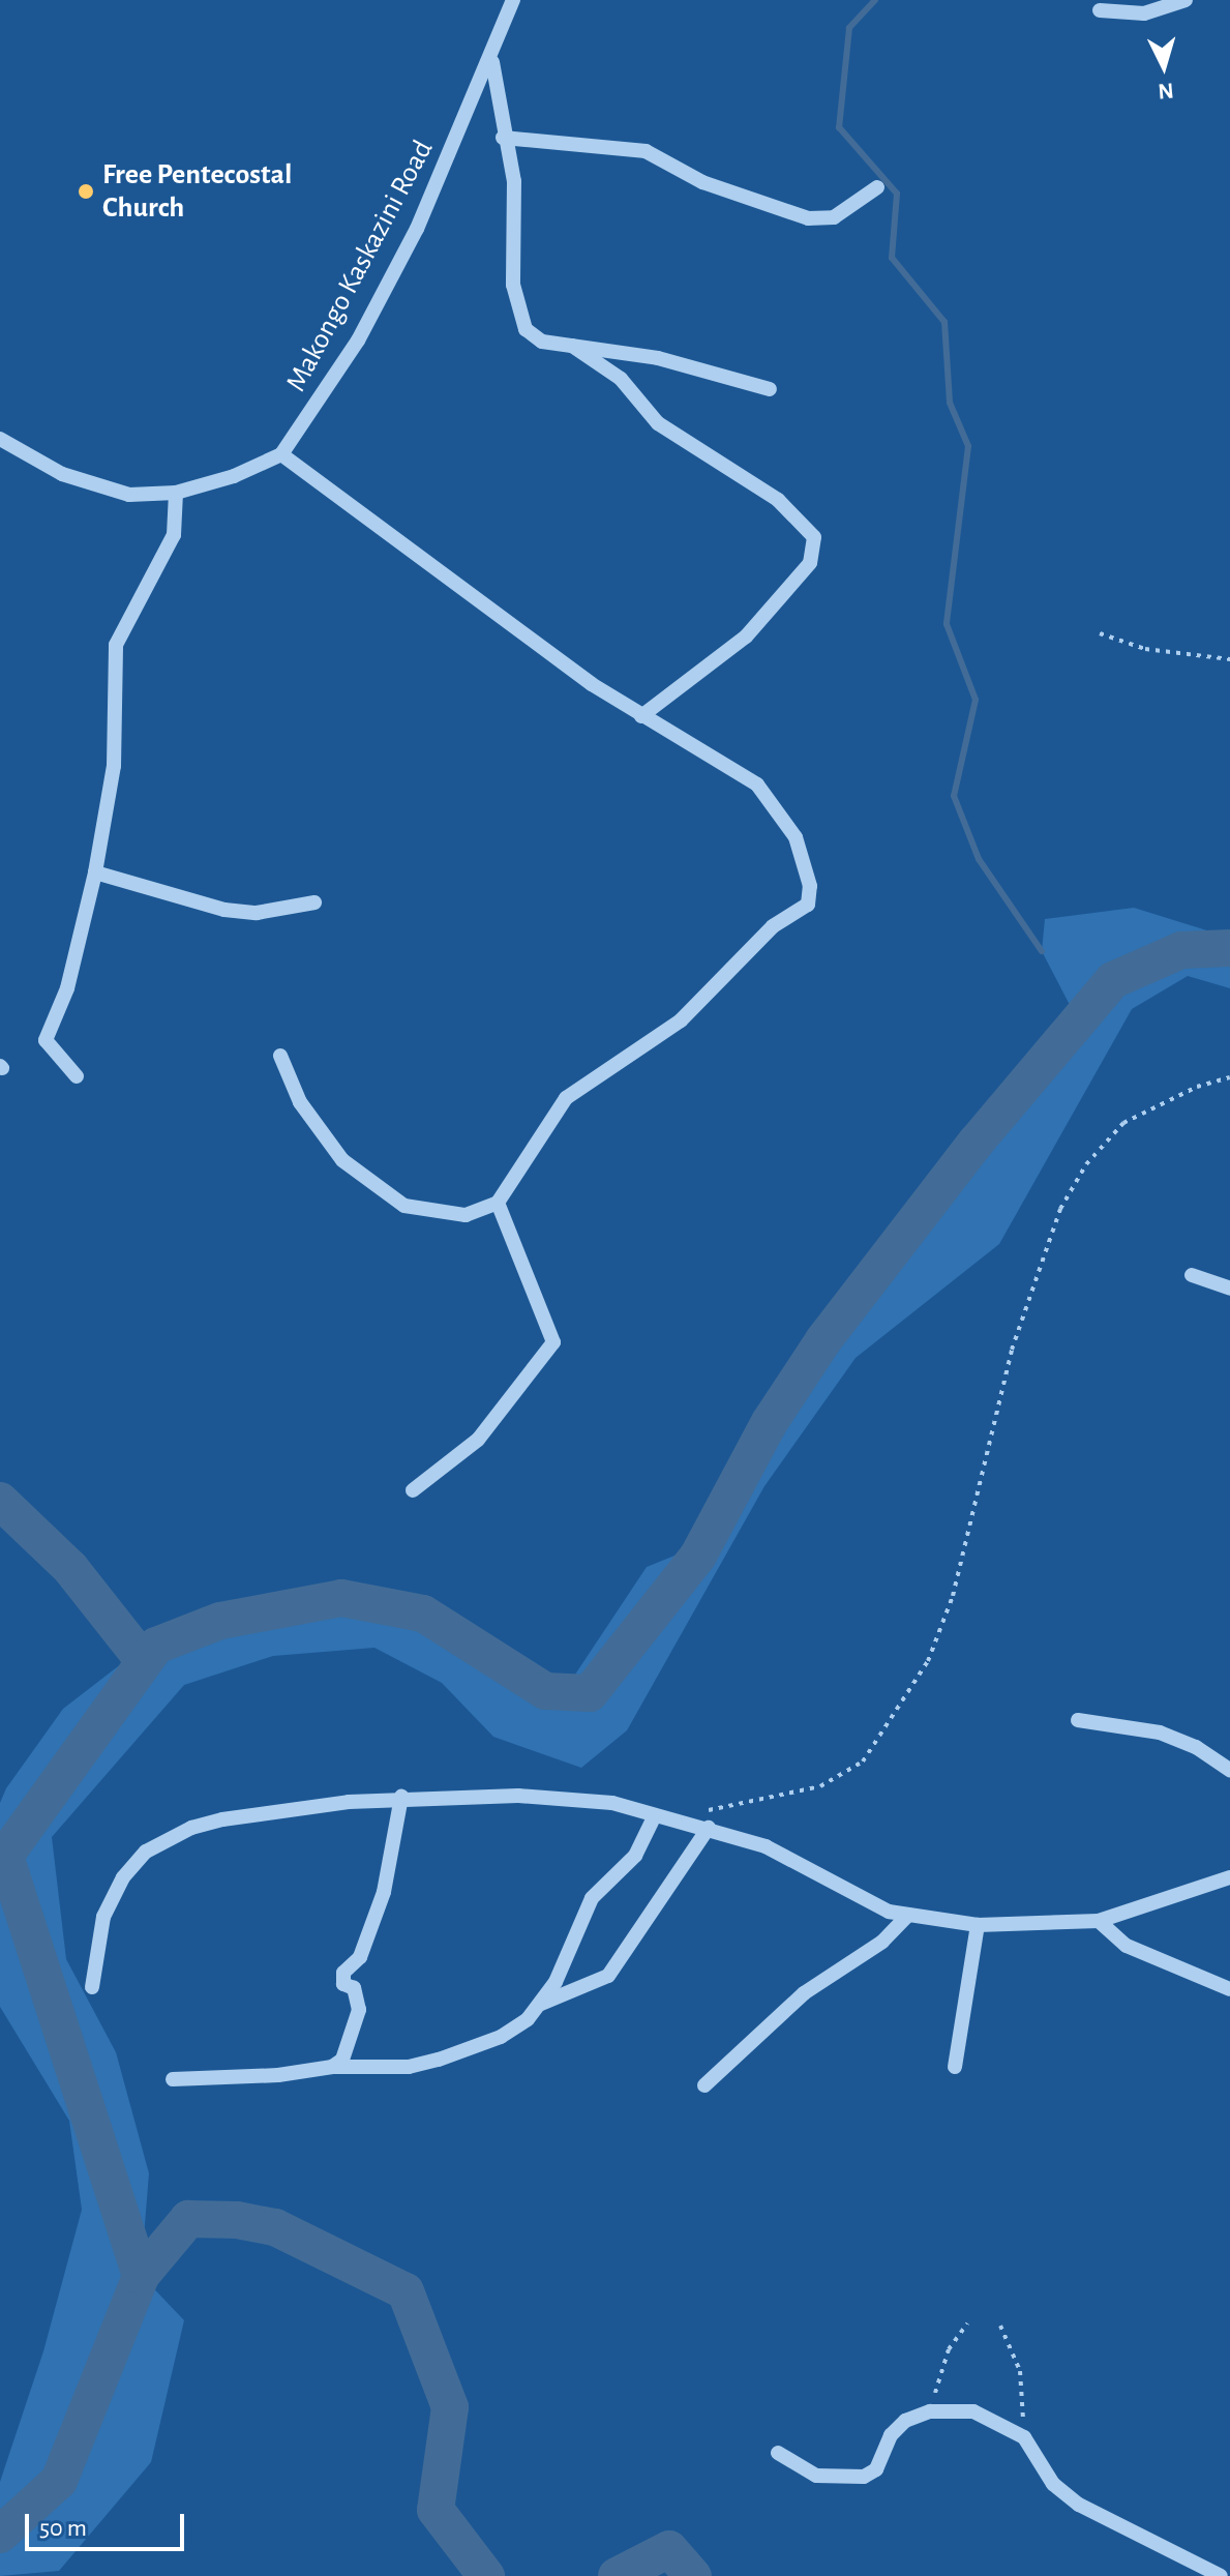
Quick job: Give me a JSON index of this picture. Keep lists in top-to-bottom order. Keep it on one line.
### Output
{"streets":{"street":["Makongo Kaskazini Road"]},"places":["Free Pentecostal Church"],"scale_bar":"50 m","north":"bottom"}
